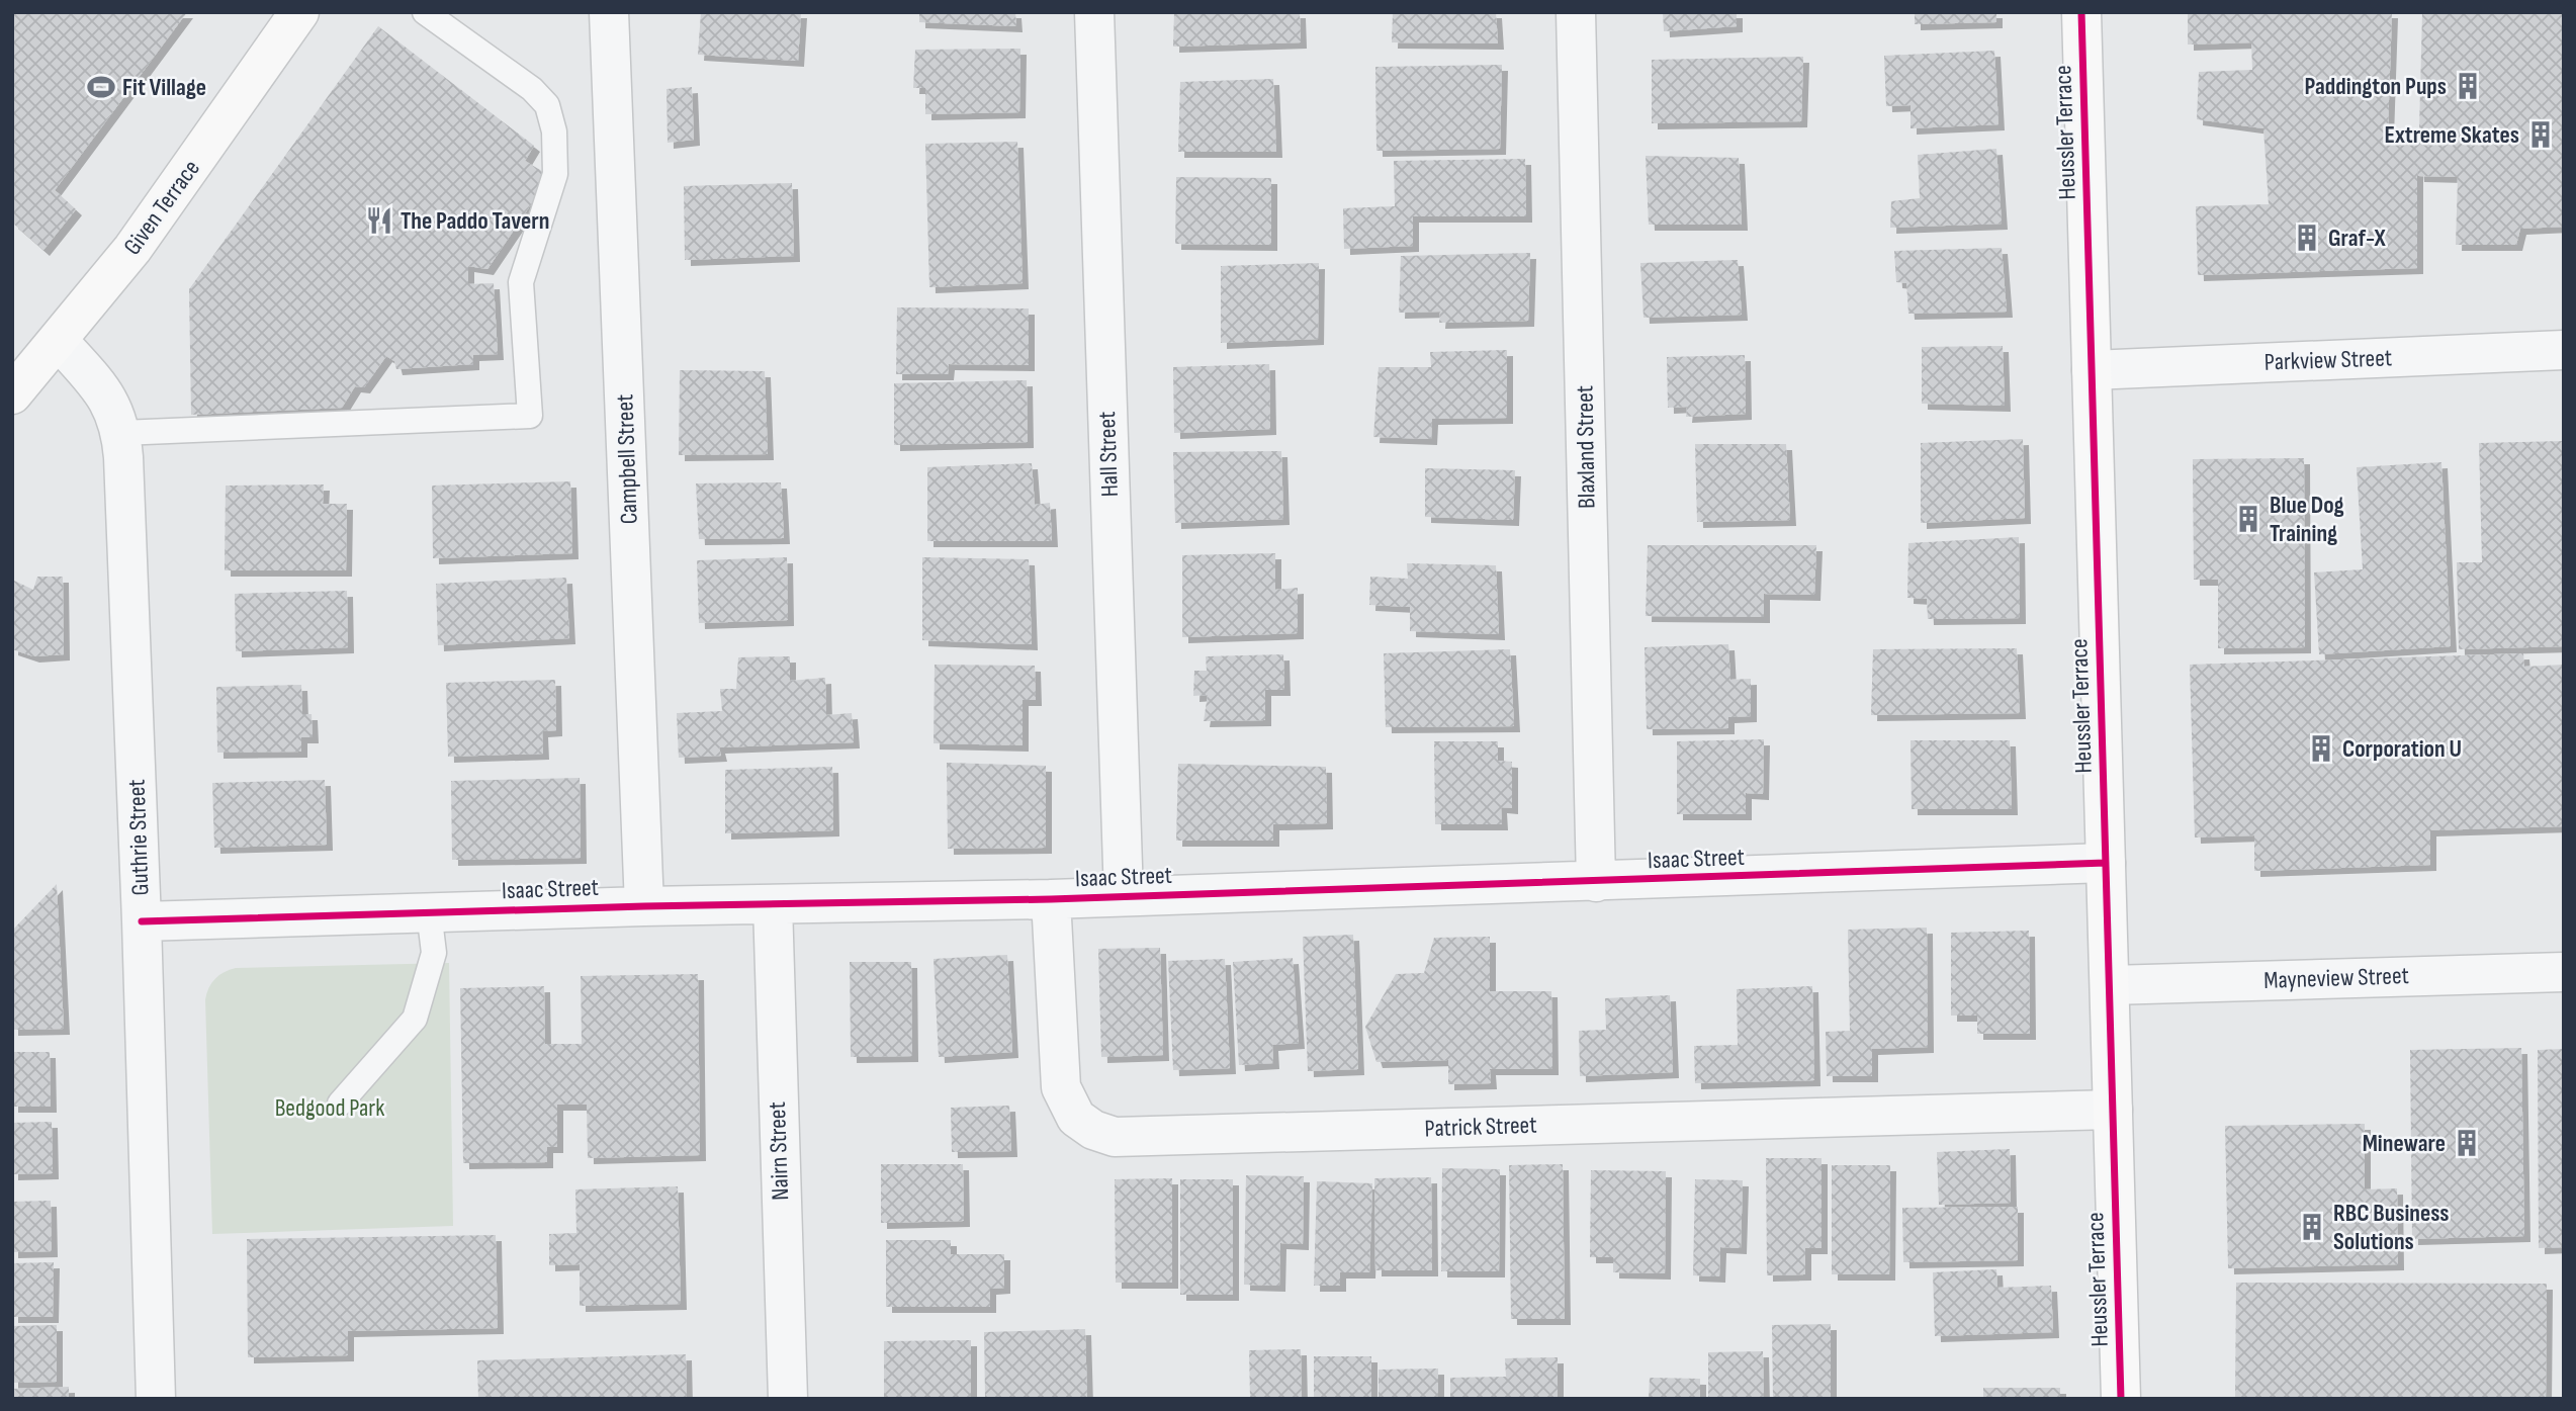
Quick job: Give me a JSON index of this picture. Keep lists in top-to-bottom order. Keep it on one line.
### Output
{"streets":{"street":["Heussler Terrace","Given Terrace","Parkview Street","Blaxland Street","Hall Street","Campbell Street","Guthrie Street","Isaac Street","Mayneview Street","Patrick Street","Nairn Street"]},"crossings":[["Heussler Terrace","Parkview Street"],["Heussler Terrace","Isaac Street"],["Heussler Terrace","Mayneview Street"],["Heussler Terrace","Patrick Street"],["Given Terrace","Guthrie Street"],["Blaxland Street","Isaac Street"],["Hall Street","Isaac Street"],["Campbell Street","Isaac Street"],["Guthrie Street","Isaac Street"],["Isaac Street","Patrick Street"],["Isaac Street","Nairn Street"]],"parks":["Bedgood Park"],"places":{"building":["Paddington Pups","Extreme Skates","Graf-X","Blue Dog Training","Corporation U","Mineware","RBC Business Solutions"],"sports":["Fit Village"],"restaurant":["The Paddo Tavern"]}}
